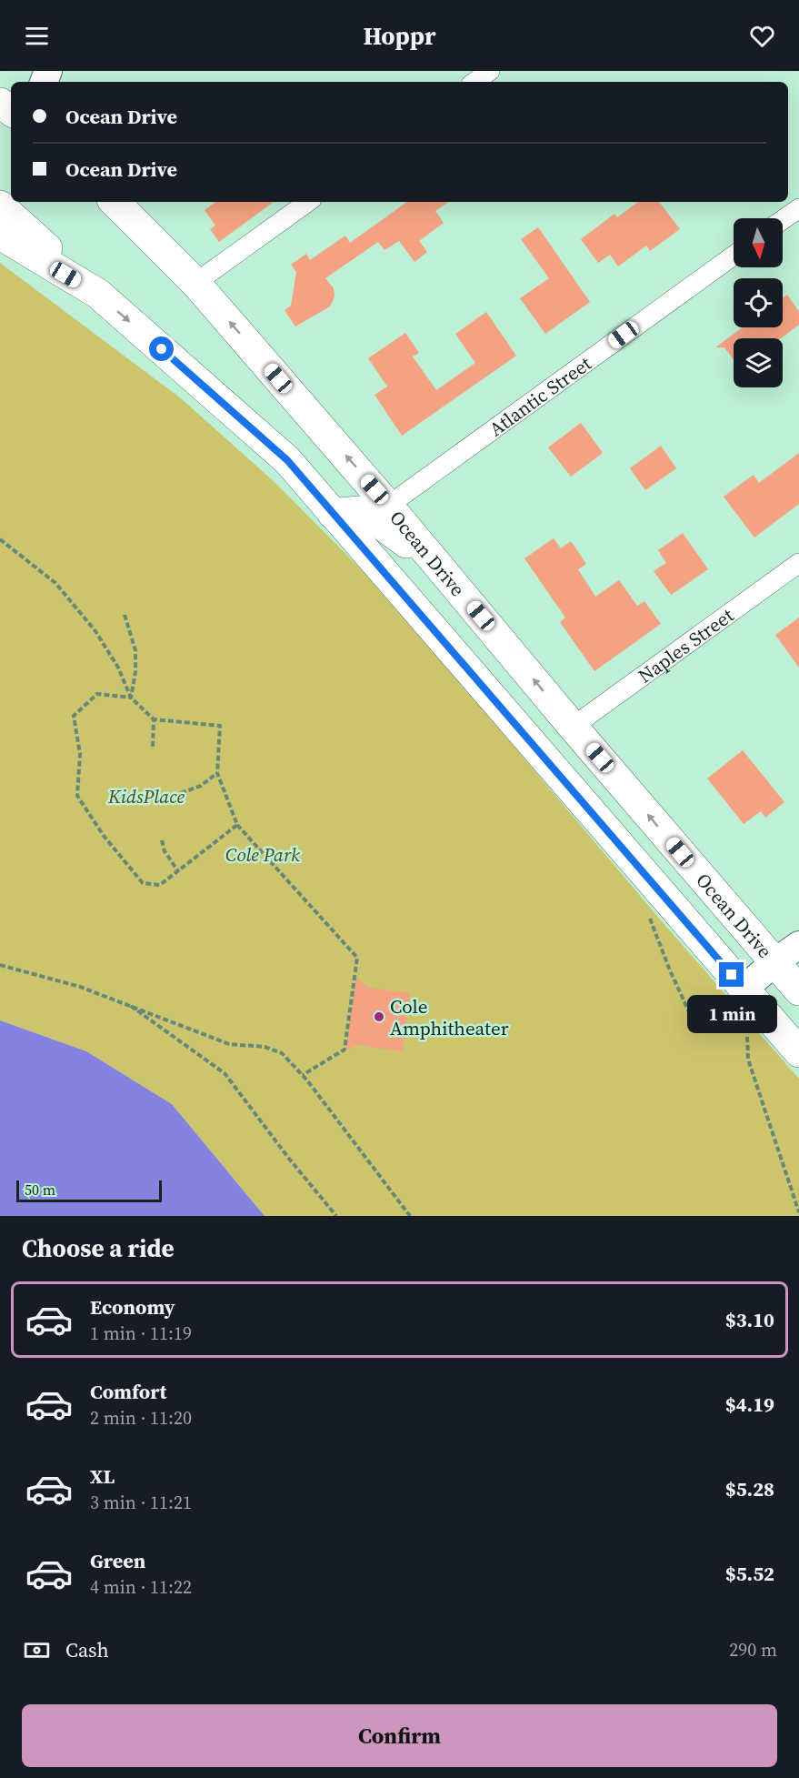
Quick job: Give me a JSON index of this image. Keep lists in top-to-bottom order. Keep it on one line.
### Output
{"streets":{"main road":["Ocean Drive"],"street":["Atlantic Street","Naples Street"]},"crossings":[["Atlantic Street","Ocean Drive"],["Ocean Drive","Naples Street"]],"parks":["KidsPlace","Cole Park"],"places":["Cole Amphitheater"],"scale_bar":"50 m","north":"bottom","page":{"header":"Hoppr","banner":["Ocean Drive","Ocean Drive"],"bubble":"1 min","scale":"50 m","heading":"Choose a ride","list":[{"name":"Economy","note":"1 min · 11:19","value":"$3.10"},{"name":"Comfort","note":"2 min · 11:20","value":"$4.19"},{"name":"XL","note":"3 min · 11:21","value":"$5.28"},{"name":"Green","note":"4 min · 11:22","value":"$5.52"}],"pay":["Cash","290 m"],"buttons":"Confirm"}}
